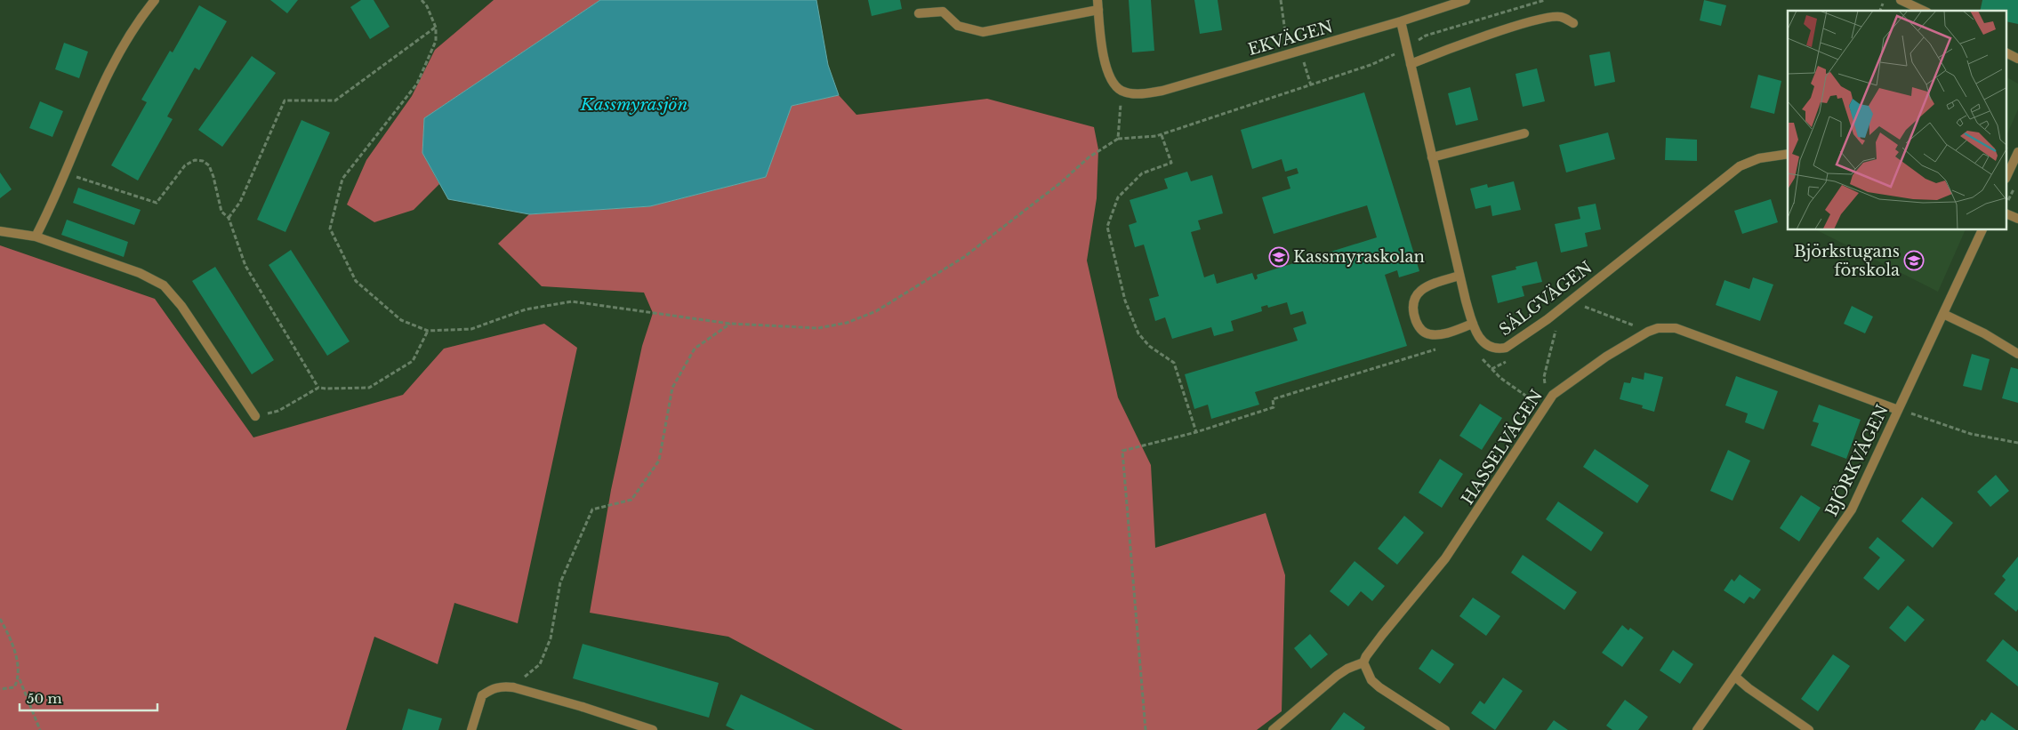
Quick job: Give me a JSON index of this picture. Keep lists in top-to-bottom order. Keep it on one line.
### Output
{"streets":{"street":["EKVÄGEN","SÄLGVÄGEN","HASSELVÄGEN","BJÖRKVÄGEN"]},"crossings":[["EKVÄGEN","SÄLGVÄGEN"],["HASSELVÄGEN","BJÖRKVÄGEN"]],"water":["Kassmyrasjön"],"places":{"school or university":["Kassmyraskolan","Björkstugans förskola"]},"scale_bar":"50 m"}
